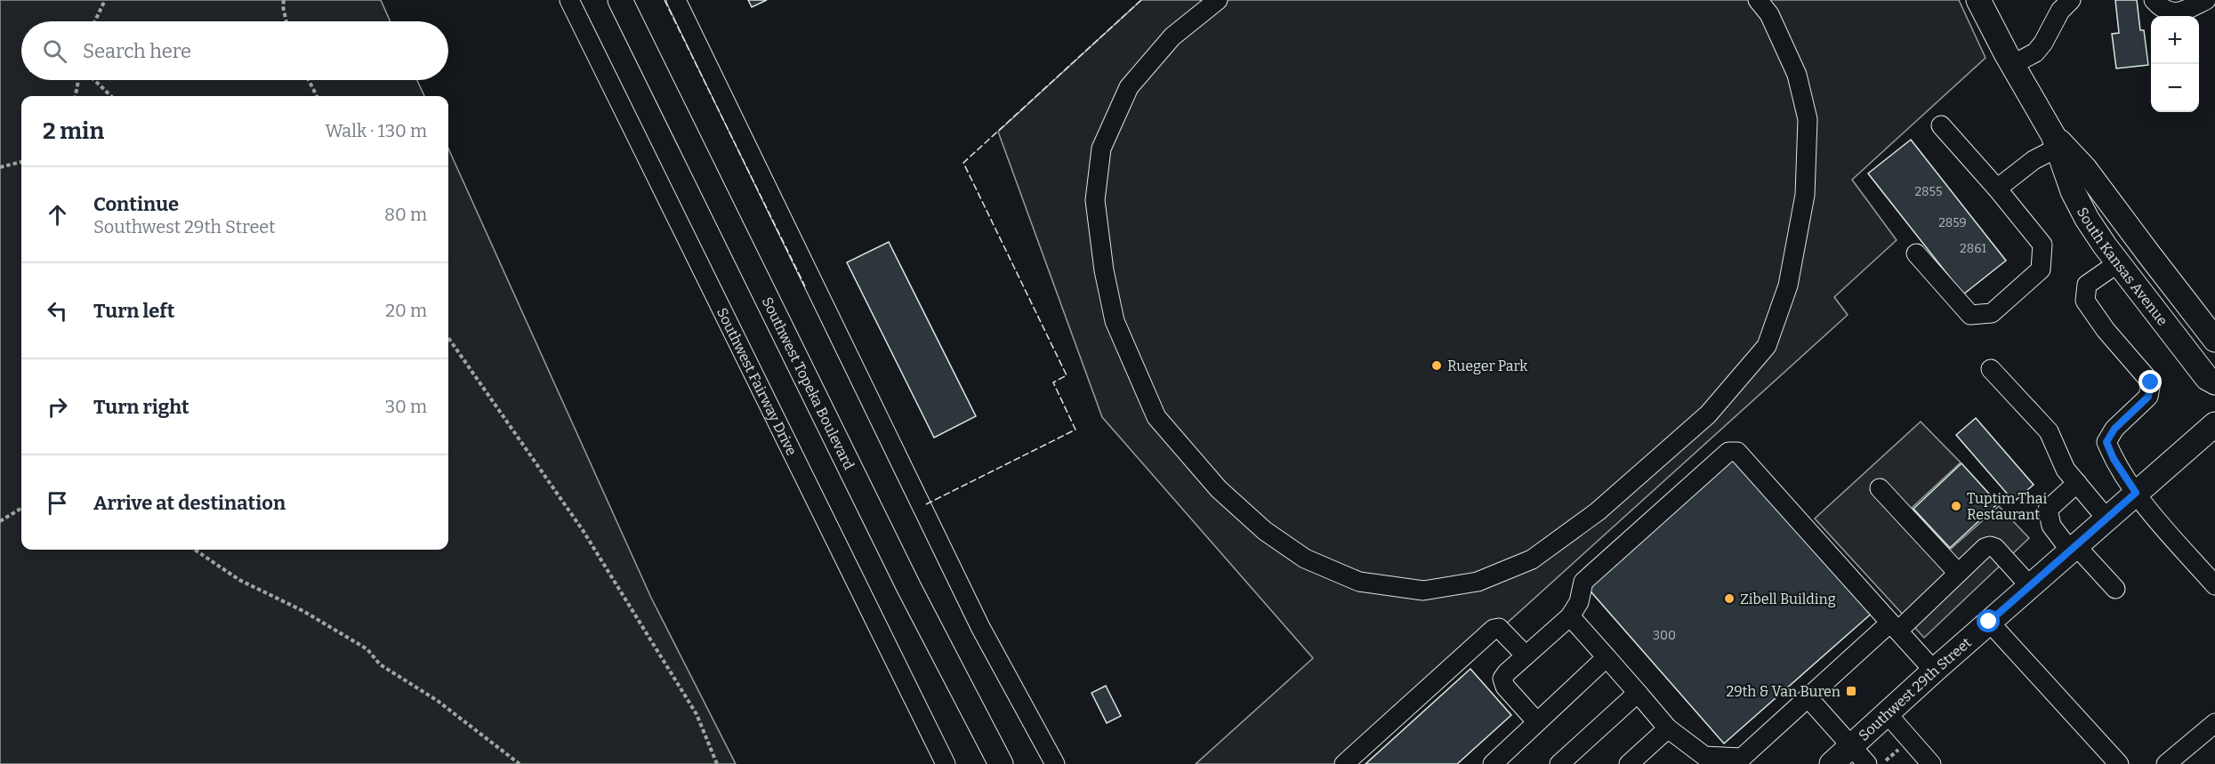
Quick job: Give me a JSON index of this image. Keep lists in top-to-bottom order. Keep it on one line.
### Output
{"streets":{"main road":["South Kansas Avenue","Southwest Topeka Boulevard","Southwest 29th Street"],"street":["Southwest Fairway Drive"]},"places":{"other":["Rueger Park","Tuptim Thai Restaurant","Zibell Building"],"transit":["29th & Van Buren"]},"house_numbers":["2855","2859","2861","300"],"page":{"map_buttons":["+","−"],"search":"Search here","heading":["2 min","Walk · 130 m"],"list":[["Continue","Southwest 29th Street","80 m"],["Turn left","20 m"],["Turn right","30 m"],"Arrive at destination"]}}
